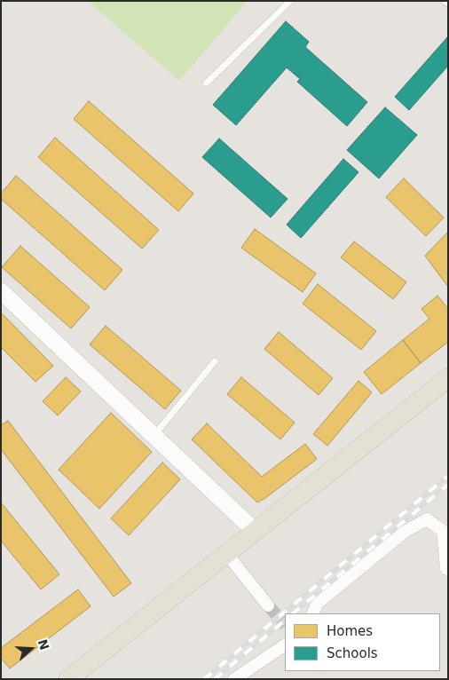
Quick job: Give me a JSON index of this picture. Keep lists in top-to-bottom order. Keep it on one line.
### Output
{"legend":["Homes","Schools"],"north":"right"}
